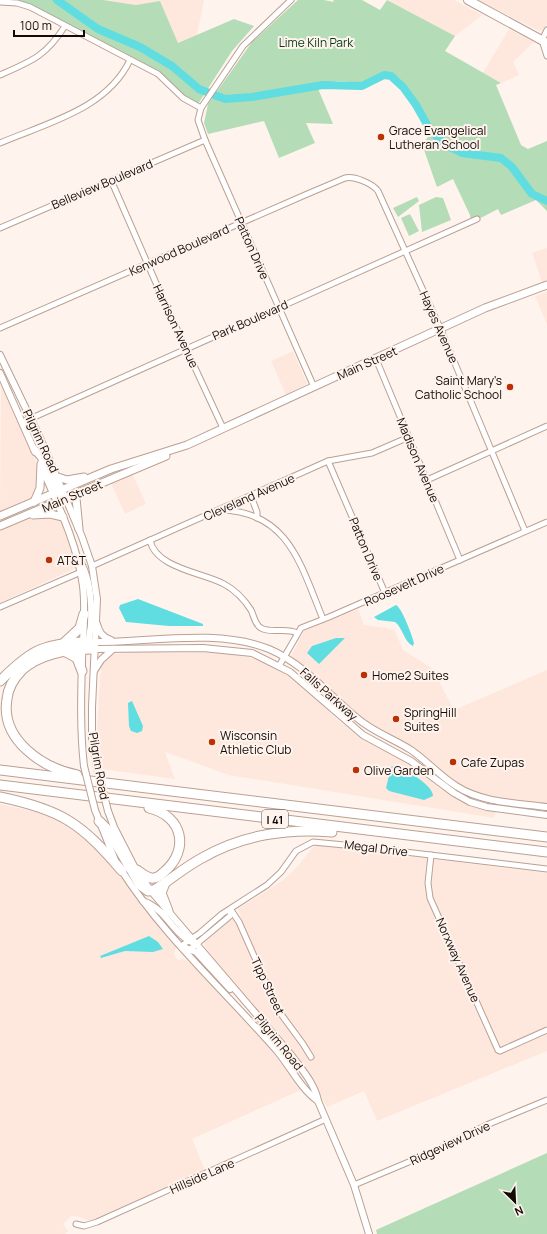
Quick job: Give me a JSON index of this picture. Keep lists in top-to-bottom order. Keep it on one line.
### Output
{"streets":{"highway":["I 41"],"main road":["Main Street"],"street":["Belleview Boulevard","Patton Drive","Kenwood Boulevard","Park Boulevard","Harrison Avenue","Hayes Avenue","Pilgrim Road","Madison Avenue","Cleveland Avenue","Roosevelt Drive","Falls Parkway","Megal Drive","Norxway Avenue","Tipp Street","Ridgeview Drive","Hillside Lane"]},"crossings":[["Belleview Boulevard","Patton Drive"],["Belleview Boulevard","Harrison Avenue"],["Patton Drive","Kenwood Boulevard"],["Patton Drive","Park Boulevard"],["Patton Drive","Main Street"],["Patton Drive","Cleveland Avenue"],["Patton Drive","Roosevelt Drive"],["Kenwood Boulevard","Harrison Avenue"],["Kenwood Boulevard","Hayes Avenue"],["Park Boulevard","Harrison Avenue"],["Park Boulevard","Hayes Avenue"],["Park Boulevard","Pilgrim Road"],["Harrison Avenue","Main Street"],["Hayes Avenue","Main Street"],["Hayes Avenue","Roosevelt Drive"],["Main Street","Pilgrim Road"],["Main Street","Madison Avenue"],["Pilgrim Road","Cleveland Avenue"],["Pilgrim Road","Falls Parkway"],["Pilgrim Road","Megal Drive"],["Pilgrim Road","Ridgeview Drive"],["Pilgrim Road","Hillside Lane"],["Madison Avenue","Cleveland Avenue"],["Madison Avenue","Roosevelt Drive"],["Roosevelt Drive","Falls Parkway"],["Megal Drive","Norxway Avenue"],["Megal Drive","Tipp Street"]],"parks":["Lime Kiln Park"],"places":["Grace Evangelical Lutheran School","Saint Mary's Catholic School","AT&T","Home2 Suites","SpringHill Suites","Wisconsin Athletic Club","Cafe Zupas","Olive Garden"],"scale_bar":"100 m","north":"bottom right"}
